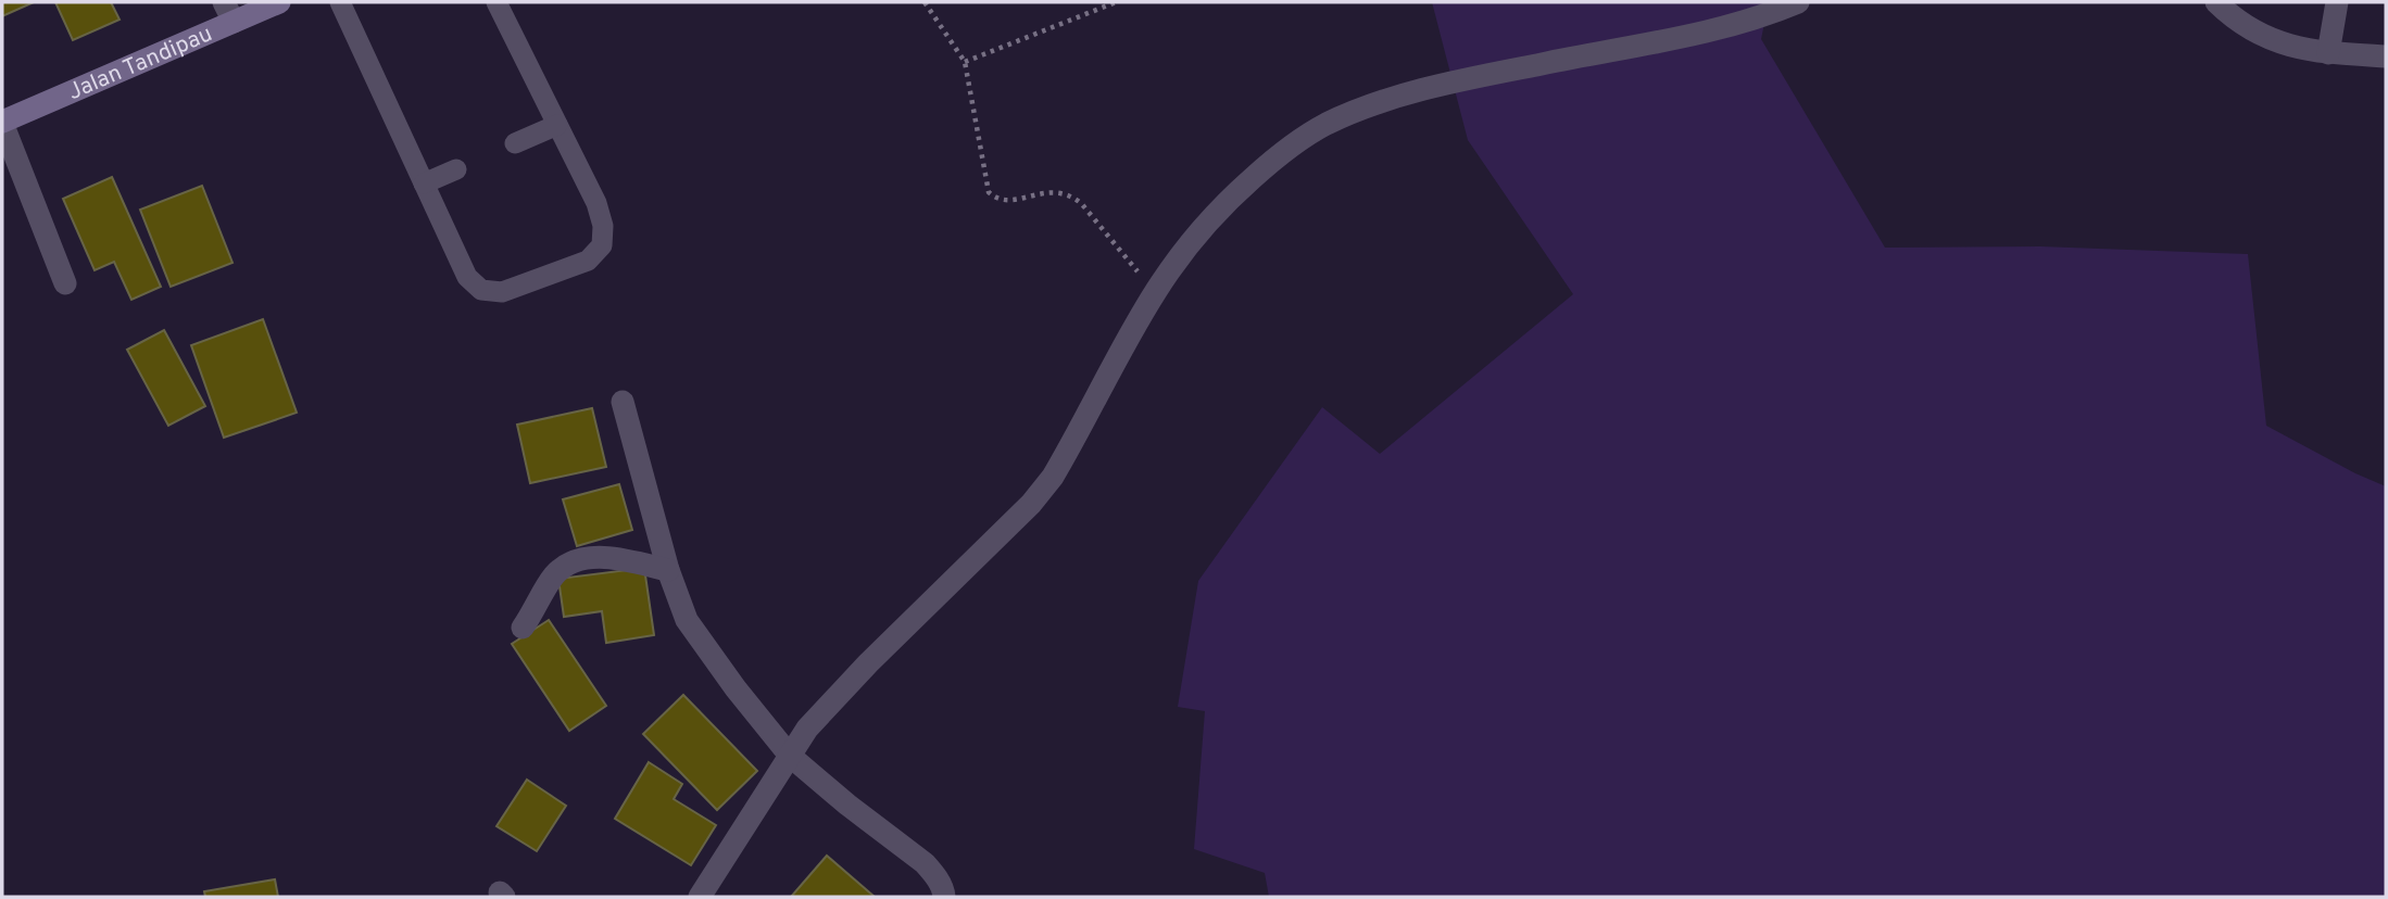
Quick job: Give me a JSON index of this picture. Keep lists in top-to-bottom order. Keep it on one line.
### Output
{"streets":{"street":["Jalan Tandipau"]}}
